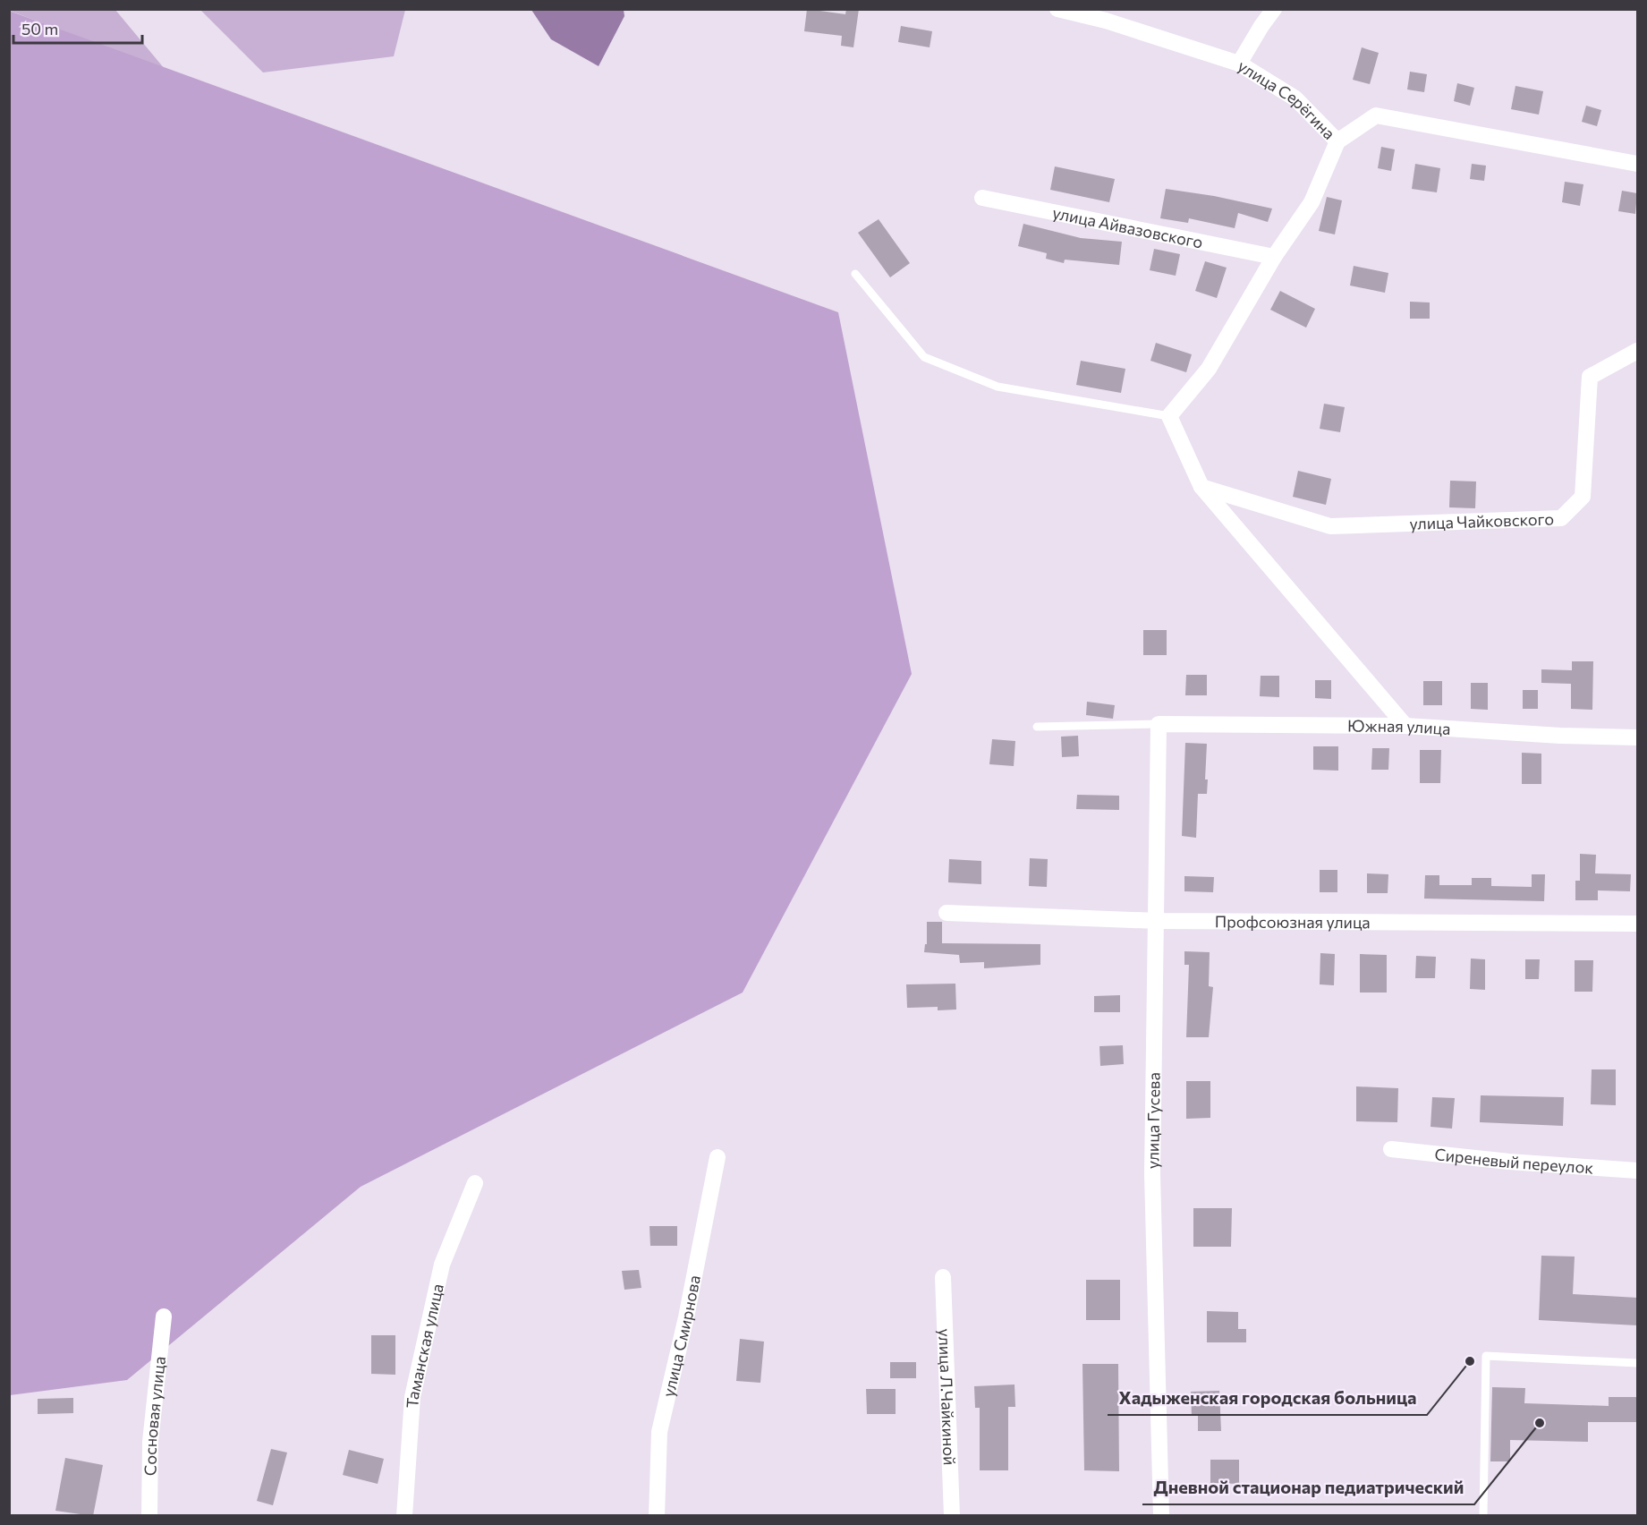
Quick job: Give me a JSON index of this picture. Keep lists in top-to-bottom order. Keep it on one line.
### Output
{"streets":{"street":["улица Серёгина","улица Айвазовского","улица Чайковского","Южная улица","Профсоюзная улица","улица Гусева","Сиреневый переулок","улица Смирнова","Таманская улица","улица Л.Чайкиной","Сосновая улица"]},"crossings":[["Южная улица","улица Гусева"],["Профсоюзная улица","улица Гусева"]],"places":["Хадыженская городская больница","Дневной стационар педиатрический"],"scale_bar":"50 m"}
